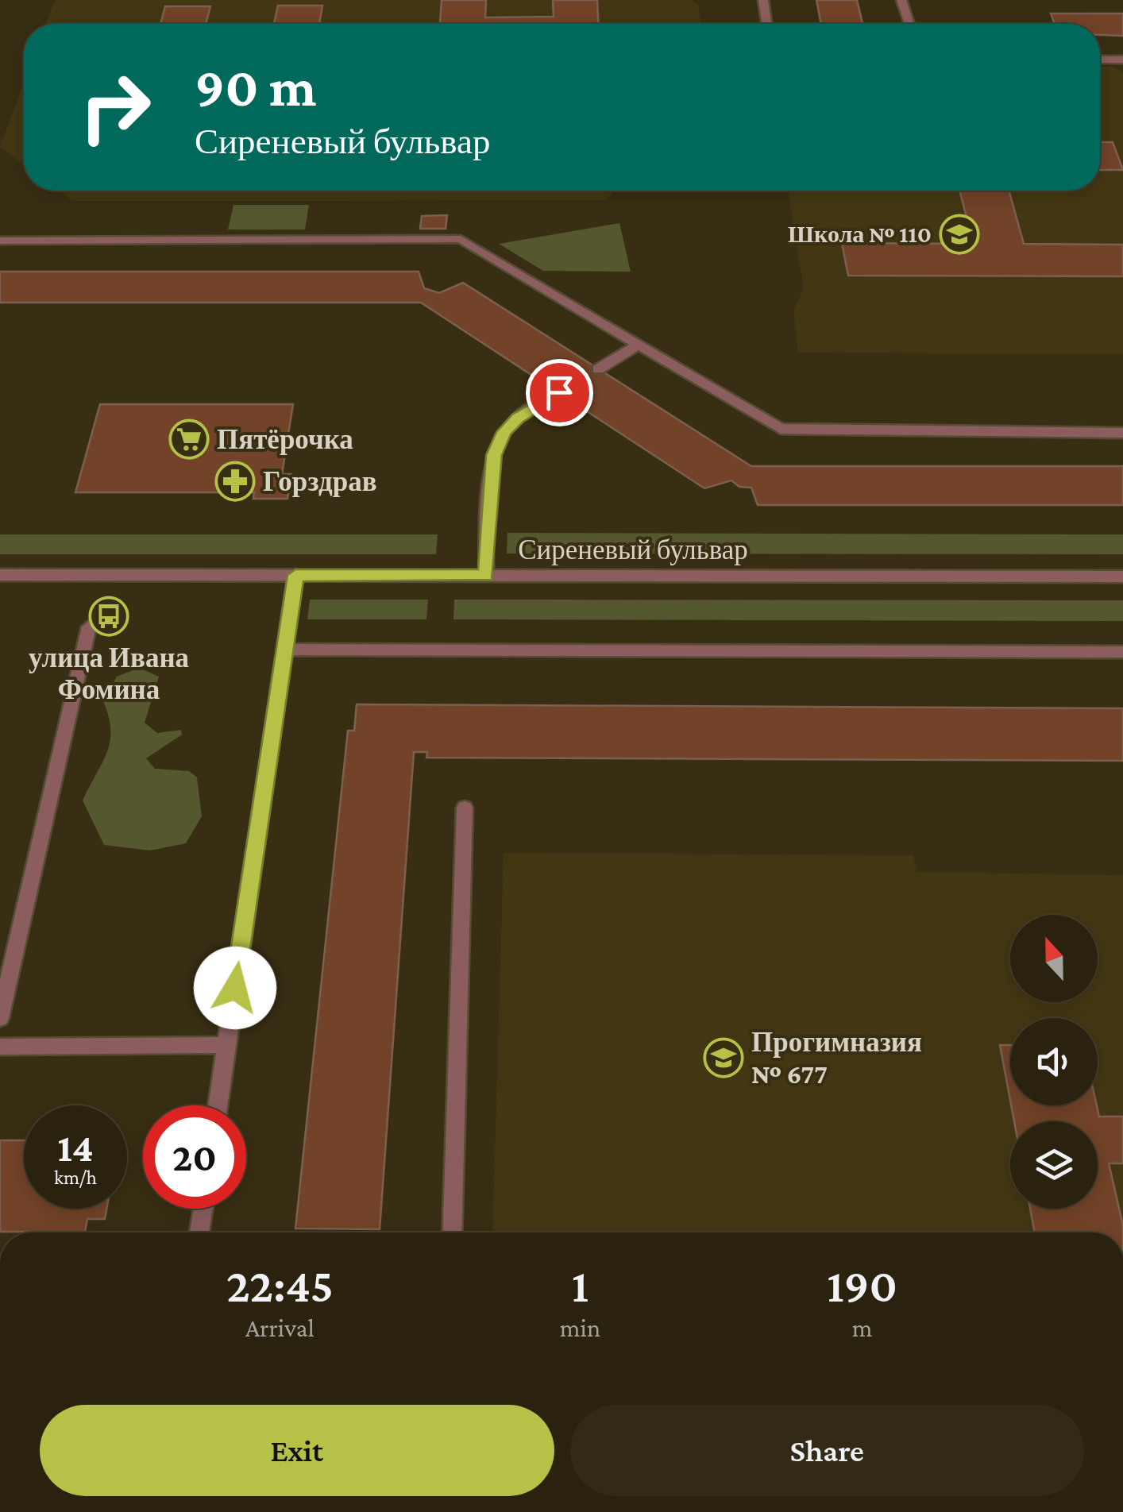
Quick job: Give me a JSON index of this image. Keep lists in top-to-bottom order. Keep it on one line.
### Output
{"streets":{"street":["Сиреневый бульвар"]},"places":{"school or university":["Школа № 110","Прогимназия № 677"],"supermarket":["Пятёрочка"],"pharmacy":["Горздрав"],"bus stop":["улица Ивана Фомина"]},"north":"top","page":{"turn":["90 m","Сиреневый бульвар"],"speed":"14 km/h","limit":"20","eta":["22:45","Arrival","1","min","190","m"],"buttons":["Exit","Share"]}}
